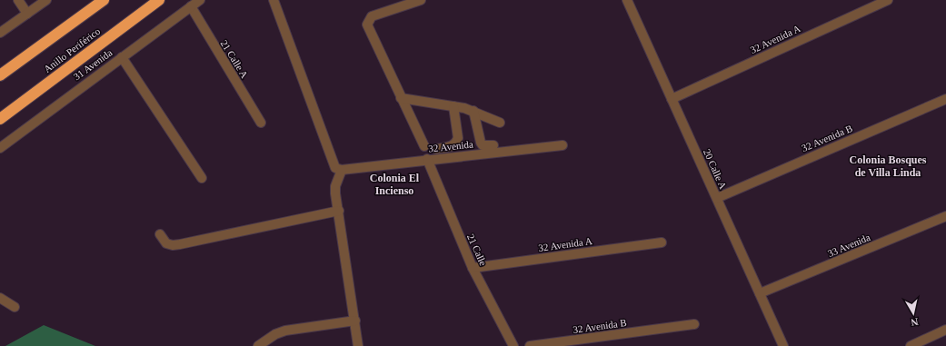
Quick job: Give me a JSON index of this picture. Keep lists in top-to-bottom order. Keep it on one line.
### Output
{"streets":{"highway":["Anillo Periférico"],"street":["32 Avenida A","21 Calle A","31 Avenida","32 Avenida B","32 Avenida","20 Calle A","33 Avenida","21 Calle"]},"crossings":[["32 Avenida A","20 Calle A"],["32 Avenida A","21 Calle"],["21 Calle A","31 Avenida"],["32 Avenida B","20 Calle A"],["32 Avenida","21 Calle"],["20 Calle A","33 Avenida"]],"districts":["Colonia Bosques de Villa Linda","Colonia El Incienso"],"north":"bottom"}
